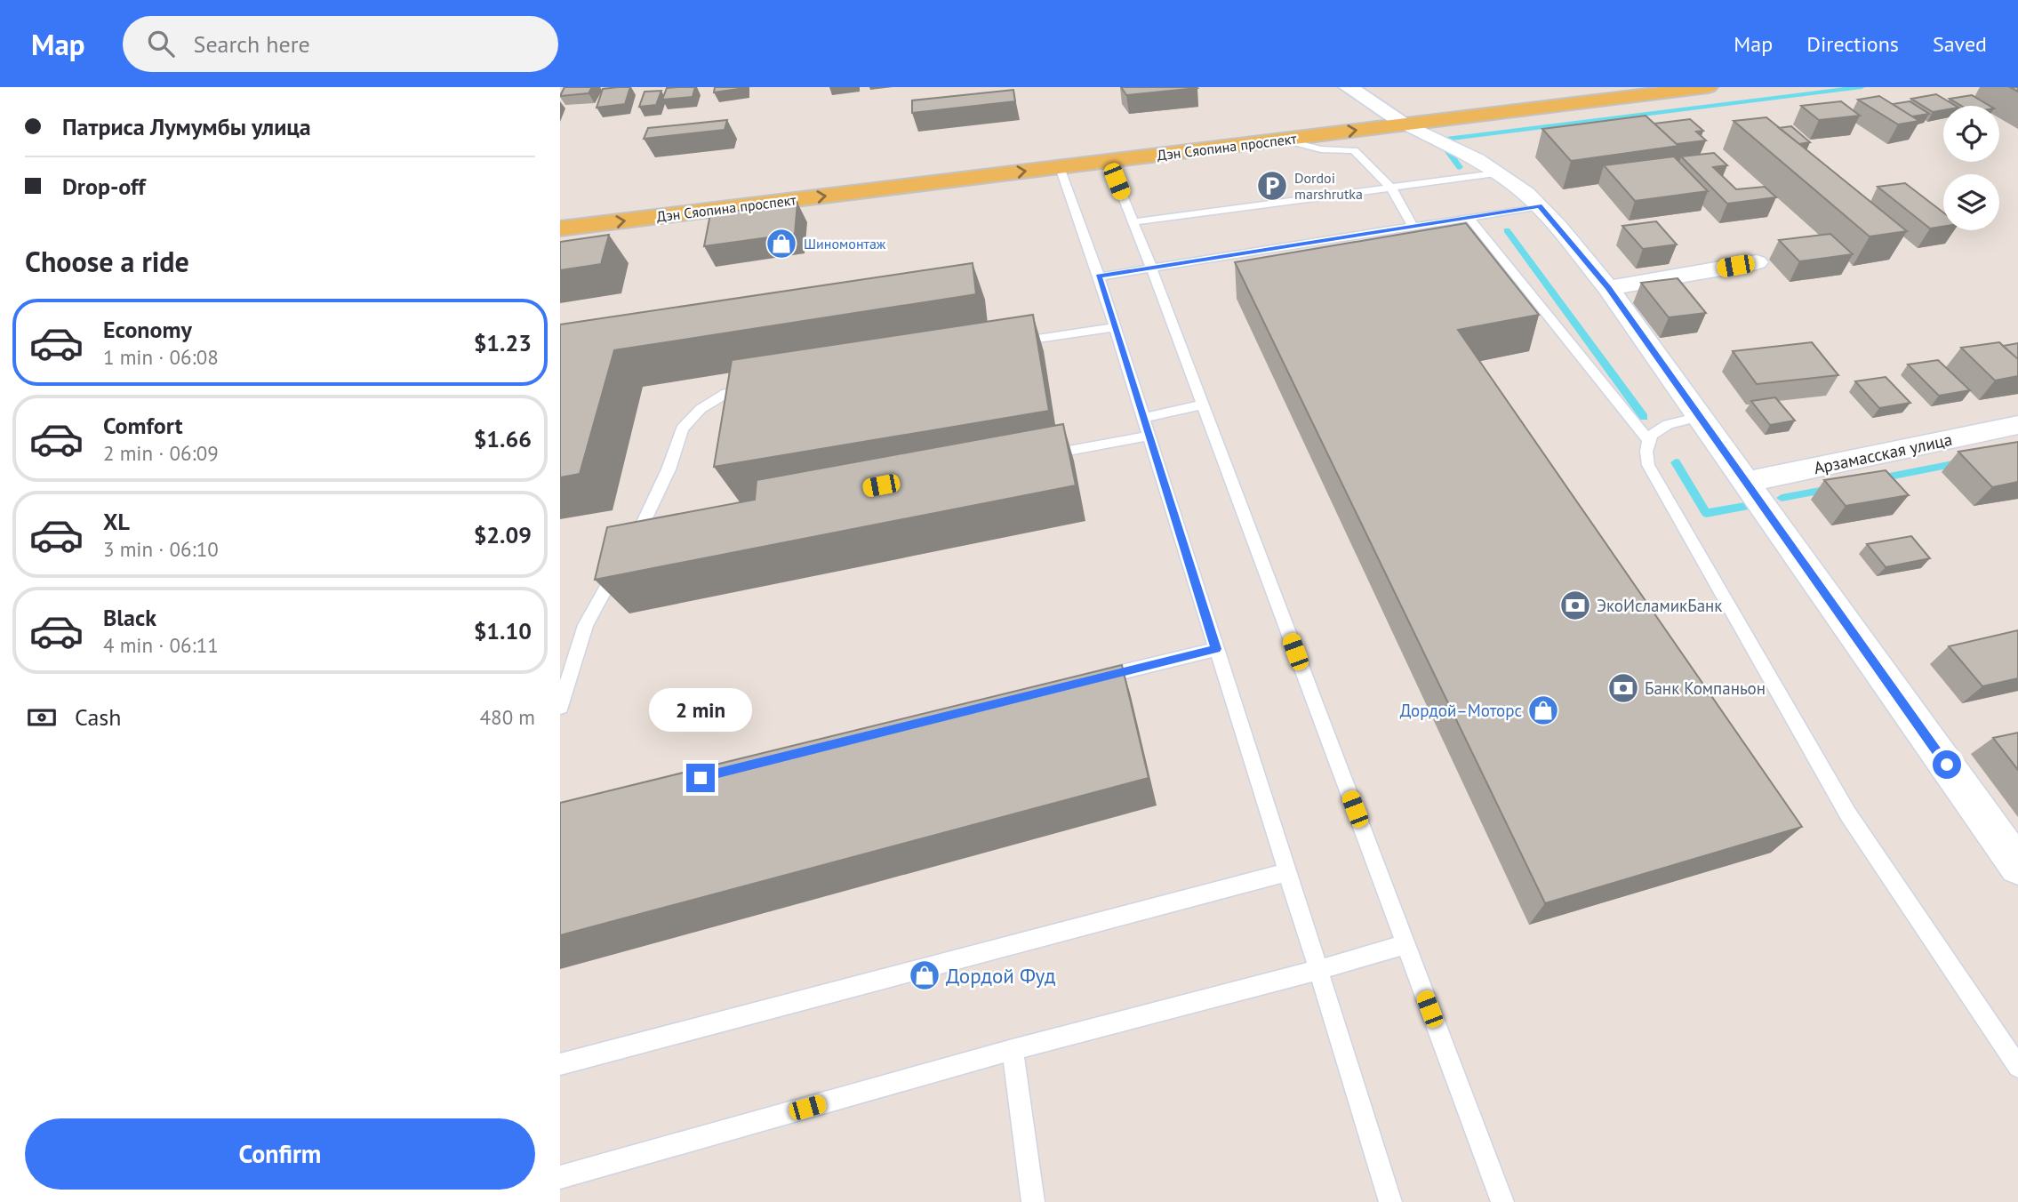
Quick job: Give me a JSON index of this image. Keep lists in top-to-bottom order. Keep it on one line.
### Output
{"streets":{"main road":["Дэн Сяопина проспект"],"street":["Арзамасская улица"]},"one_way":["Дэн Сяопина проспект"],"places":{"parking":["Dordoi marshrutka"],"shop":["Шиномонтаж","Дордой–Моторс","Дордой Фуд"],"bank":["ЭкоИсламикБанк","Банк Компаньон"]},"page":{"header":"Map","search":"Search here","nav":["Map","Directions","Saved"],"banner":["Патриса Лумумбы улица","Drop-off"],"heading":"Choose a ride","list":[{"name":"Economy","note":"1 min · 06:08","value":"$1.23"},{"name":"Comfort","note":"2 min · 06:09","value":"$1.66"},{"name":"XL","note":"3 min · 06:10","value":"$2.09"},{"name":"Black","note":"4 min · 06:11","value":"$1.10"}],"pay":["Cash","480 m"],"bubble":"2 min","buttons":"Confirm"}}
